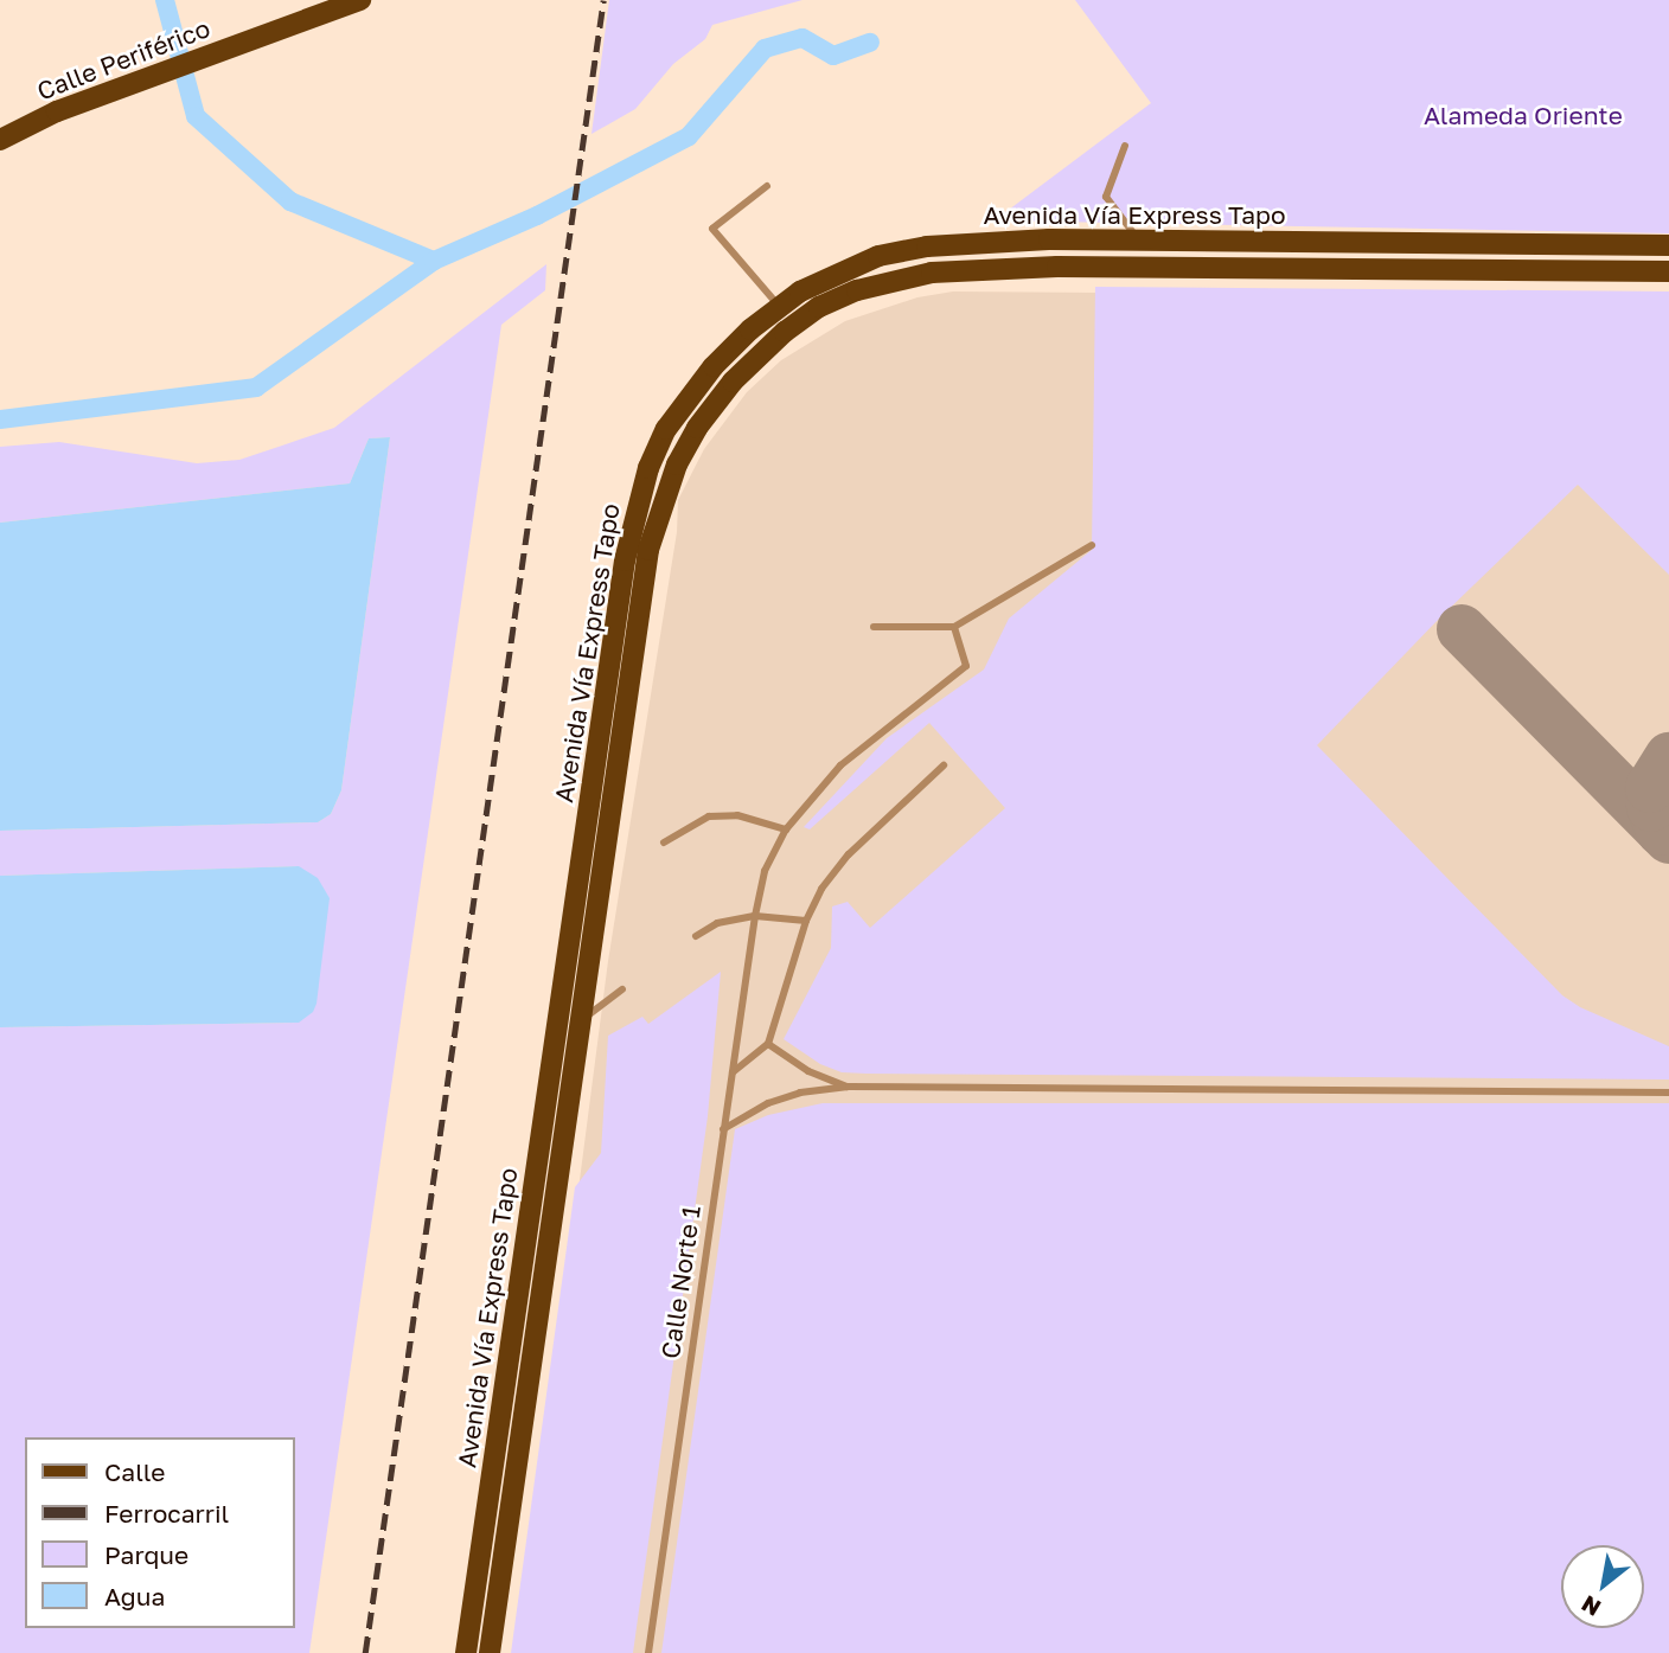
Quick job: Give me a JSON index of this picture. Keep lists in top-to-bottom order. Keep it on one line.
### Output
{"streets":{"main road":["Calle Periférico","Avenida Vía Express Tapo"],"lane":["Calle Norte 1"]},"parks":["Alameda Oriente"],"legend":["Calle","Ferrocarril","Parque","Agua"],"north":"bottom left"}
